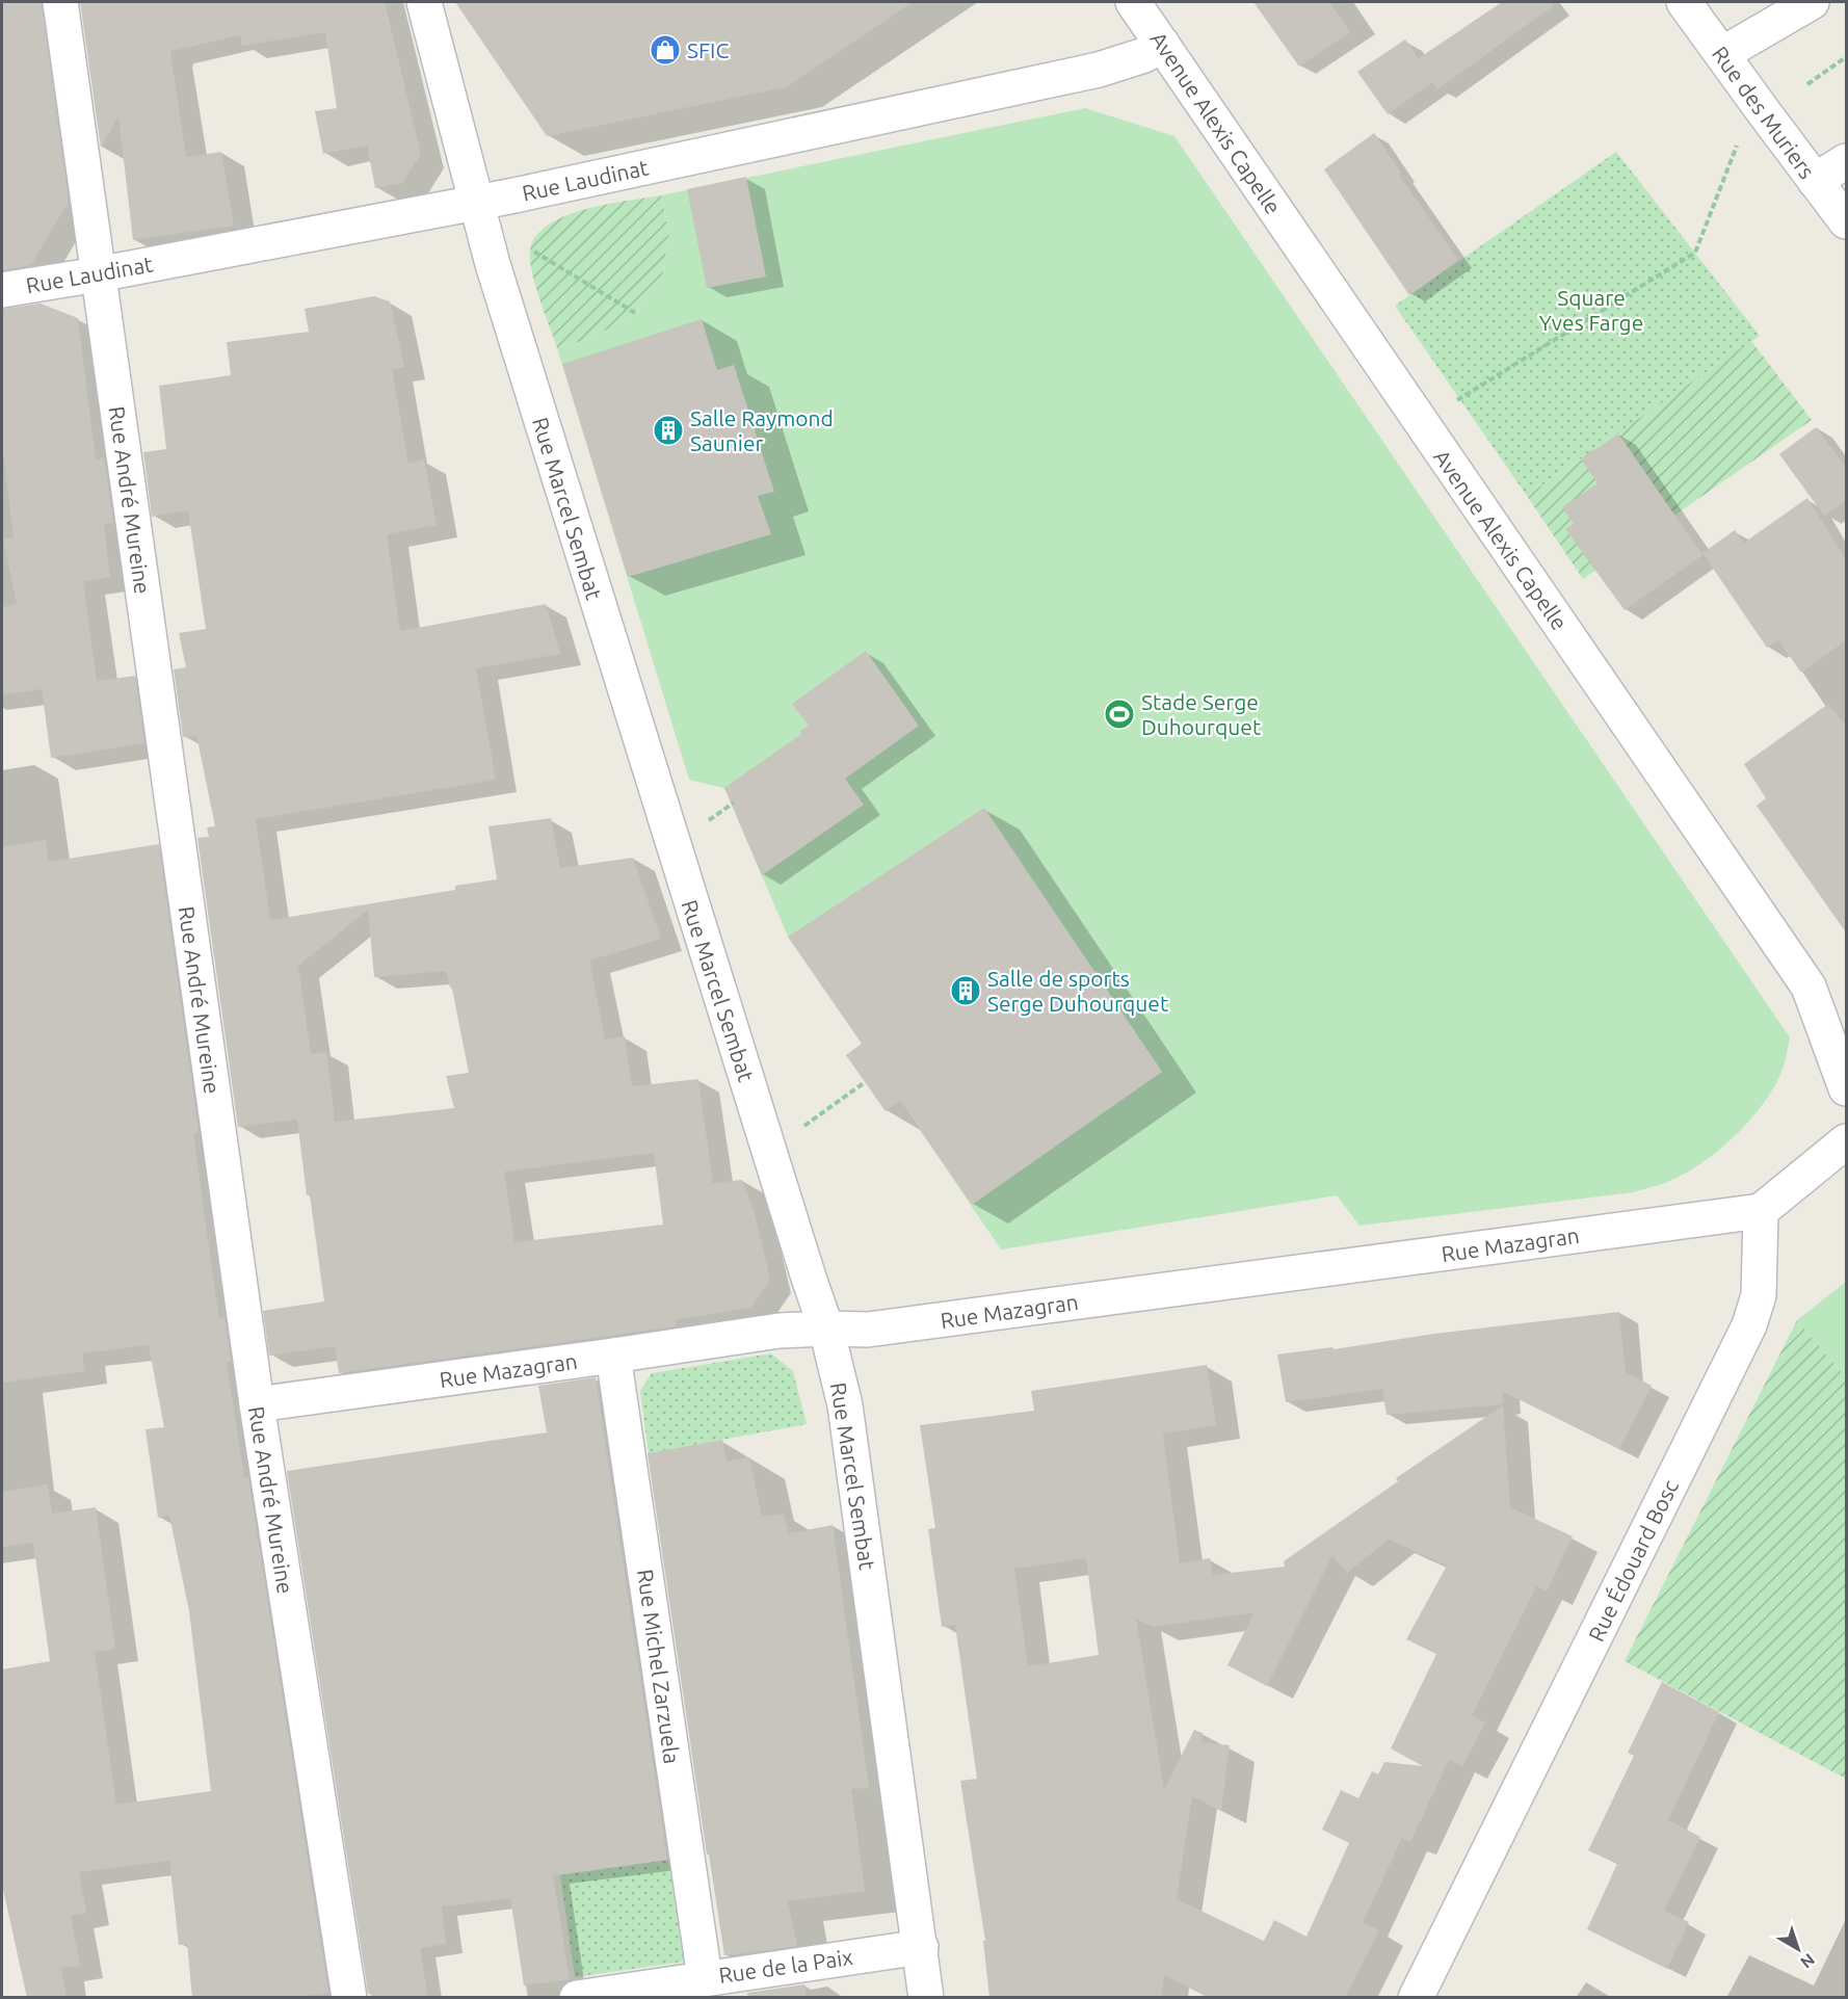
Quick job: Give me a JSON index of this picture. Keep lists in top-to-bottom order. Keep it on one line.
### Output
{"streets":{"street":["Rue des Muriers","Avenue Alexis Capelle","Rue Laudinat","Rue André Mureine","Rue Marcel Sembat","Rue Mazagran","Rue Édouard Bosc","Rue Michel Zarzuela","Rue de la Paix"]},"crossings":[["Avenue Alexis Capelle","Rue Laudinat"],["Rue Laudinat","Rue André Mureine"],["Rue Laudinat","Rue Marcel Sembat"],["Rue André Mureine","Rue Mazagran"],["Rue Marcel Sembat","Rue Mazagran"],["Rue Marcel Sembat","Rue de la Paix"],["Rue Mazagran","Rue Édouard Bosc"],["Rue Mazagran","Rue Michel Zarzuela"],["Rue Michel Zarzuela","Rue de la Paix"]],"parks":["Square Yves Farge"],"places":{"shop":["SFIC"],"building":["Salle Raymond Saunier","Salle de sports Serge Duhourquet"],"sports":["Stade Serge Duhourquet"]},"north":"bottom right"}
